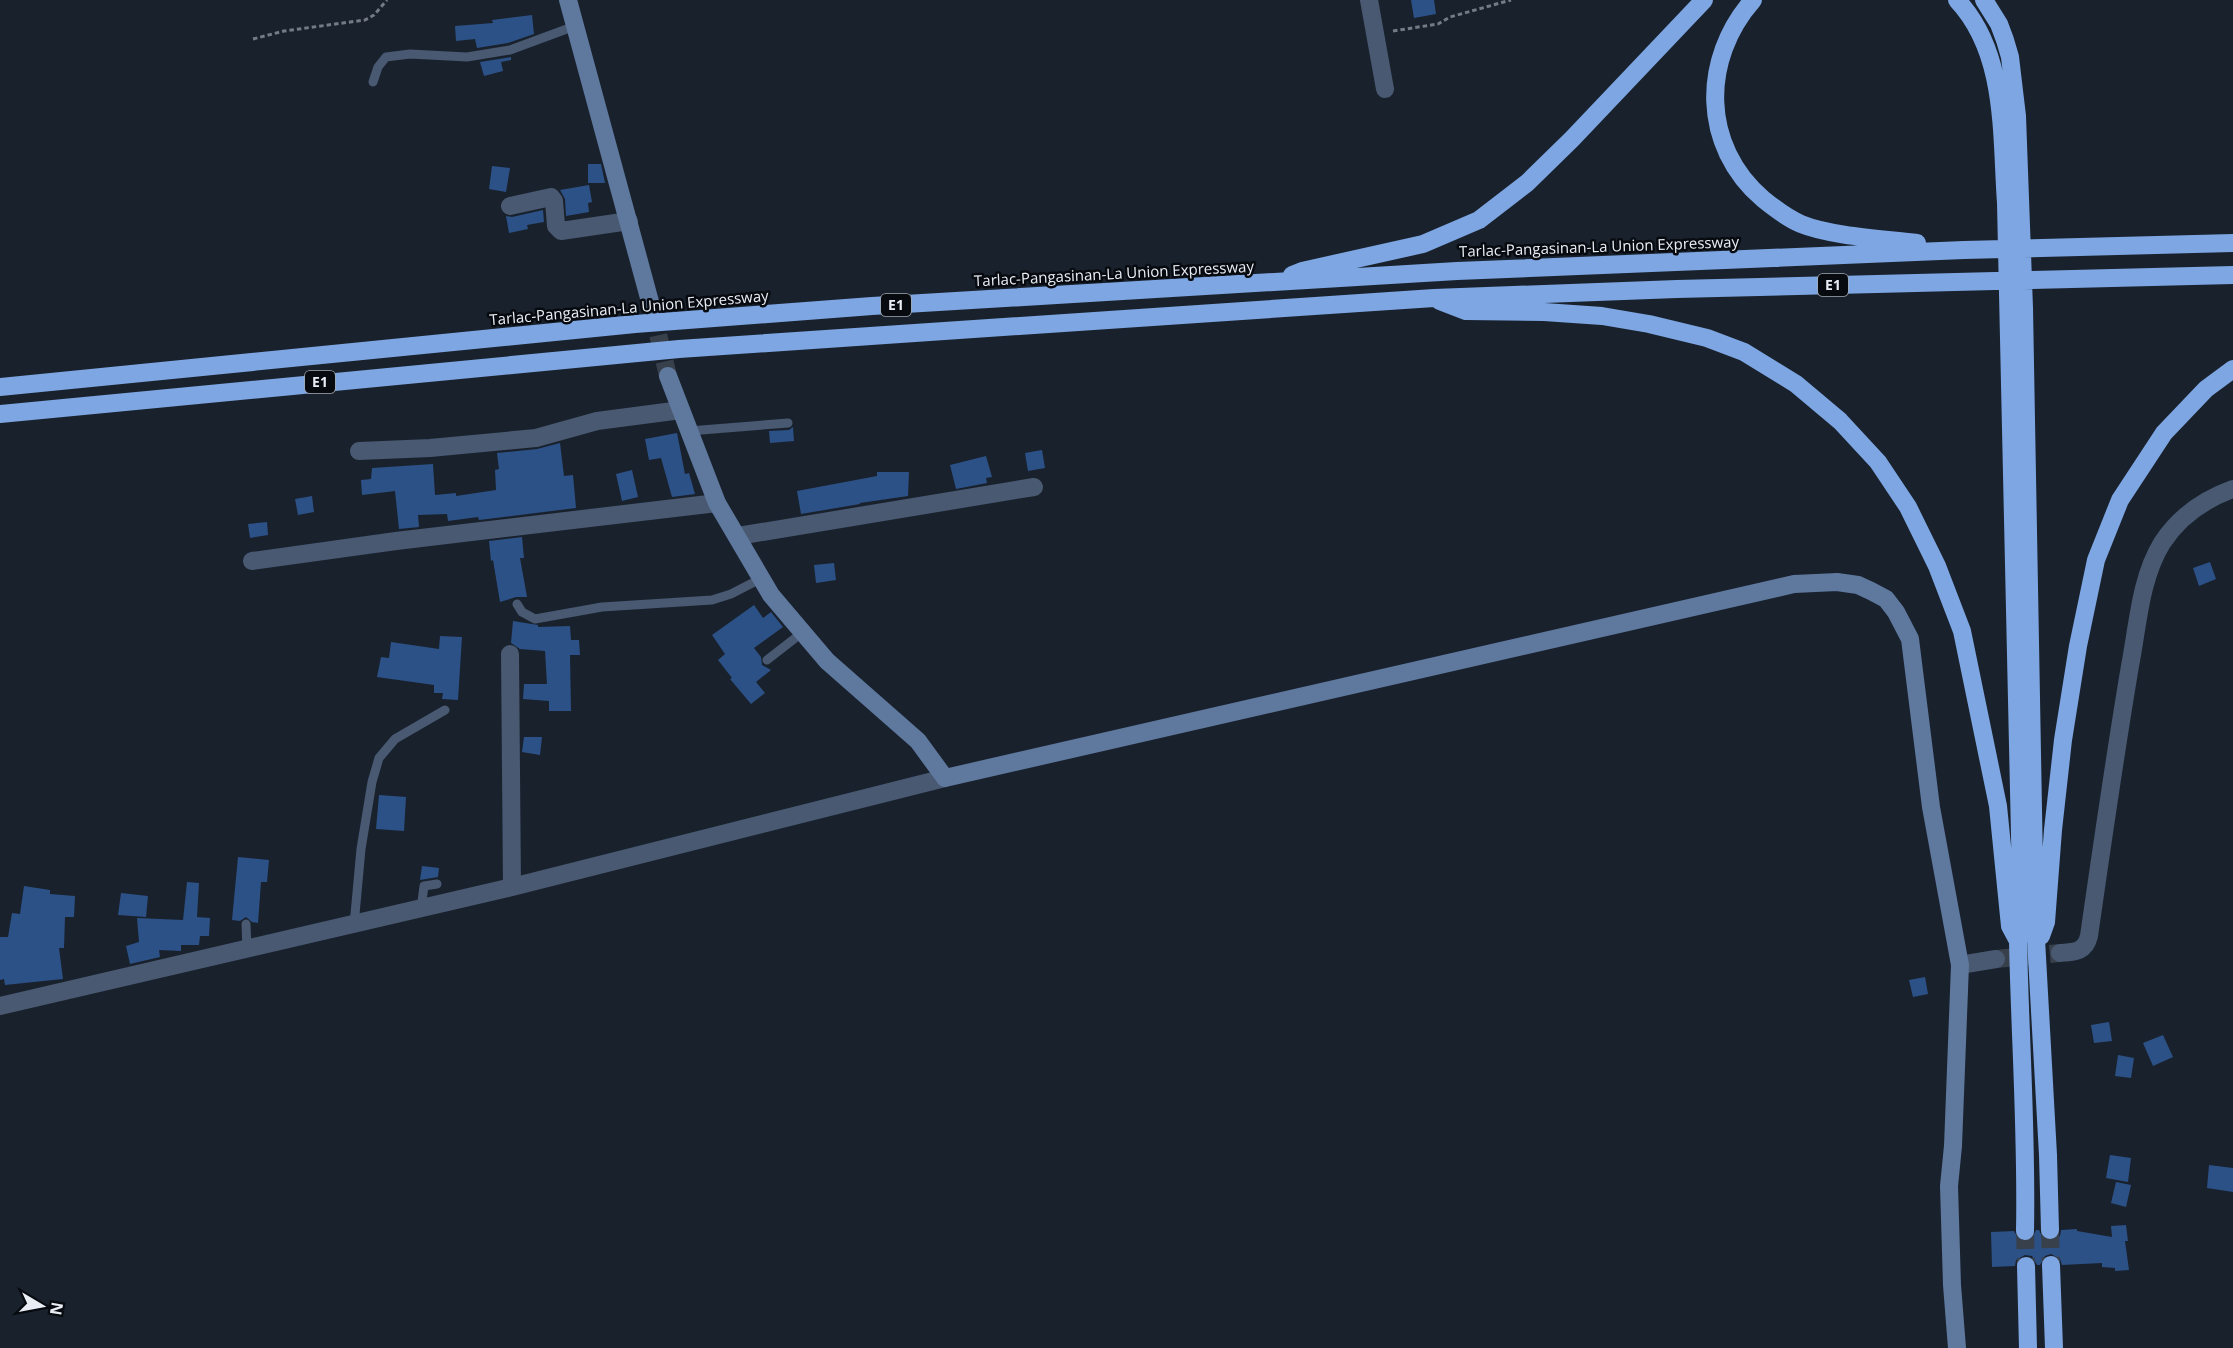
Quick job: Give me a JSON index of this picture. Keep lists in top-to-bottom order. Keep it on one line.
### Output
{"streets":{"highway":["Tarlac-Pangasinan-La Union Expressway","E1"]},"north":"right"}
